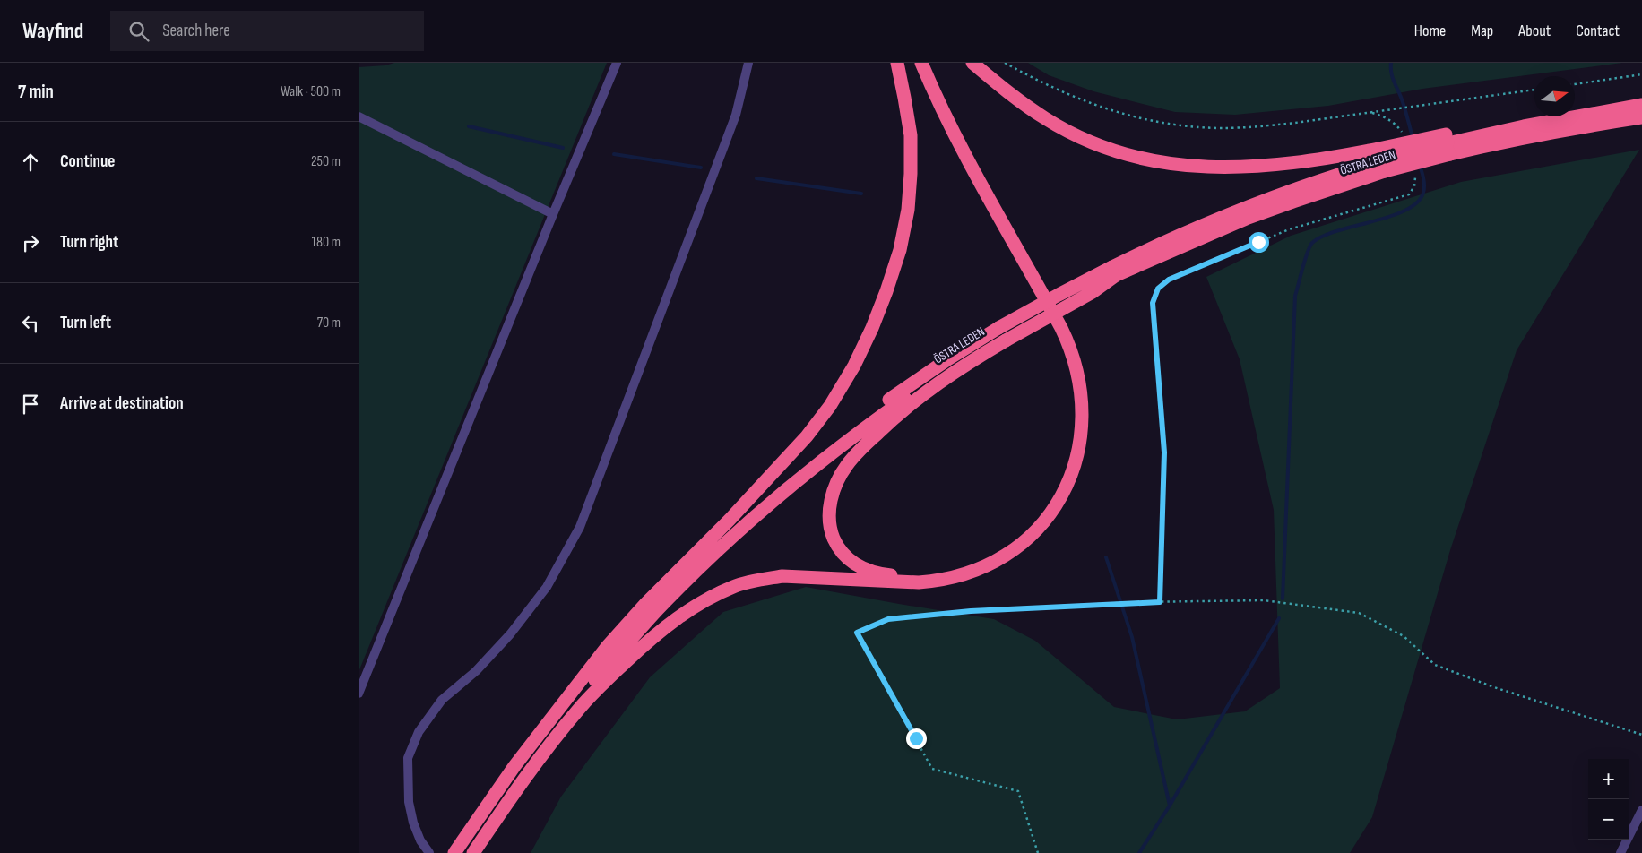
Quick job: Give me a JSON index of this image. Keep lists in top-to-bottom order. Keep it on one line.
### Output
{"streets":{"highway":["ÖSTRA LEDEN"]},"north":"right","page":{"header":"Wayfind","search":"Search here","nav":["Home","Map","About","Contact"],"heading":["7 min","Walk · 500 m"],"list":[["Continue","250 m"],["Turn right","180 m"],["Turn left","70 m"],"Arrive at destination"],"map_buttons":["+","−"]}}
